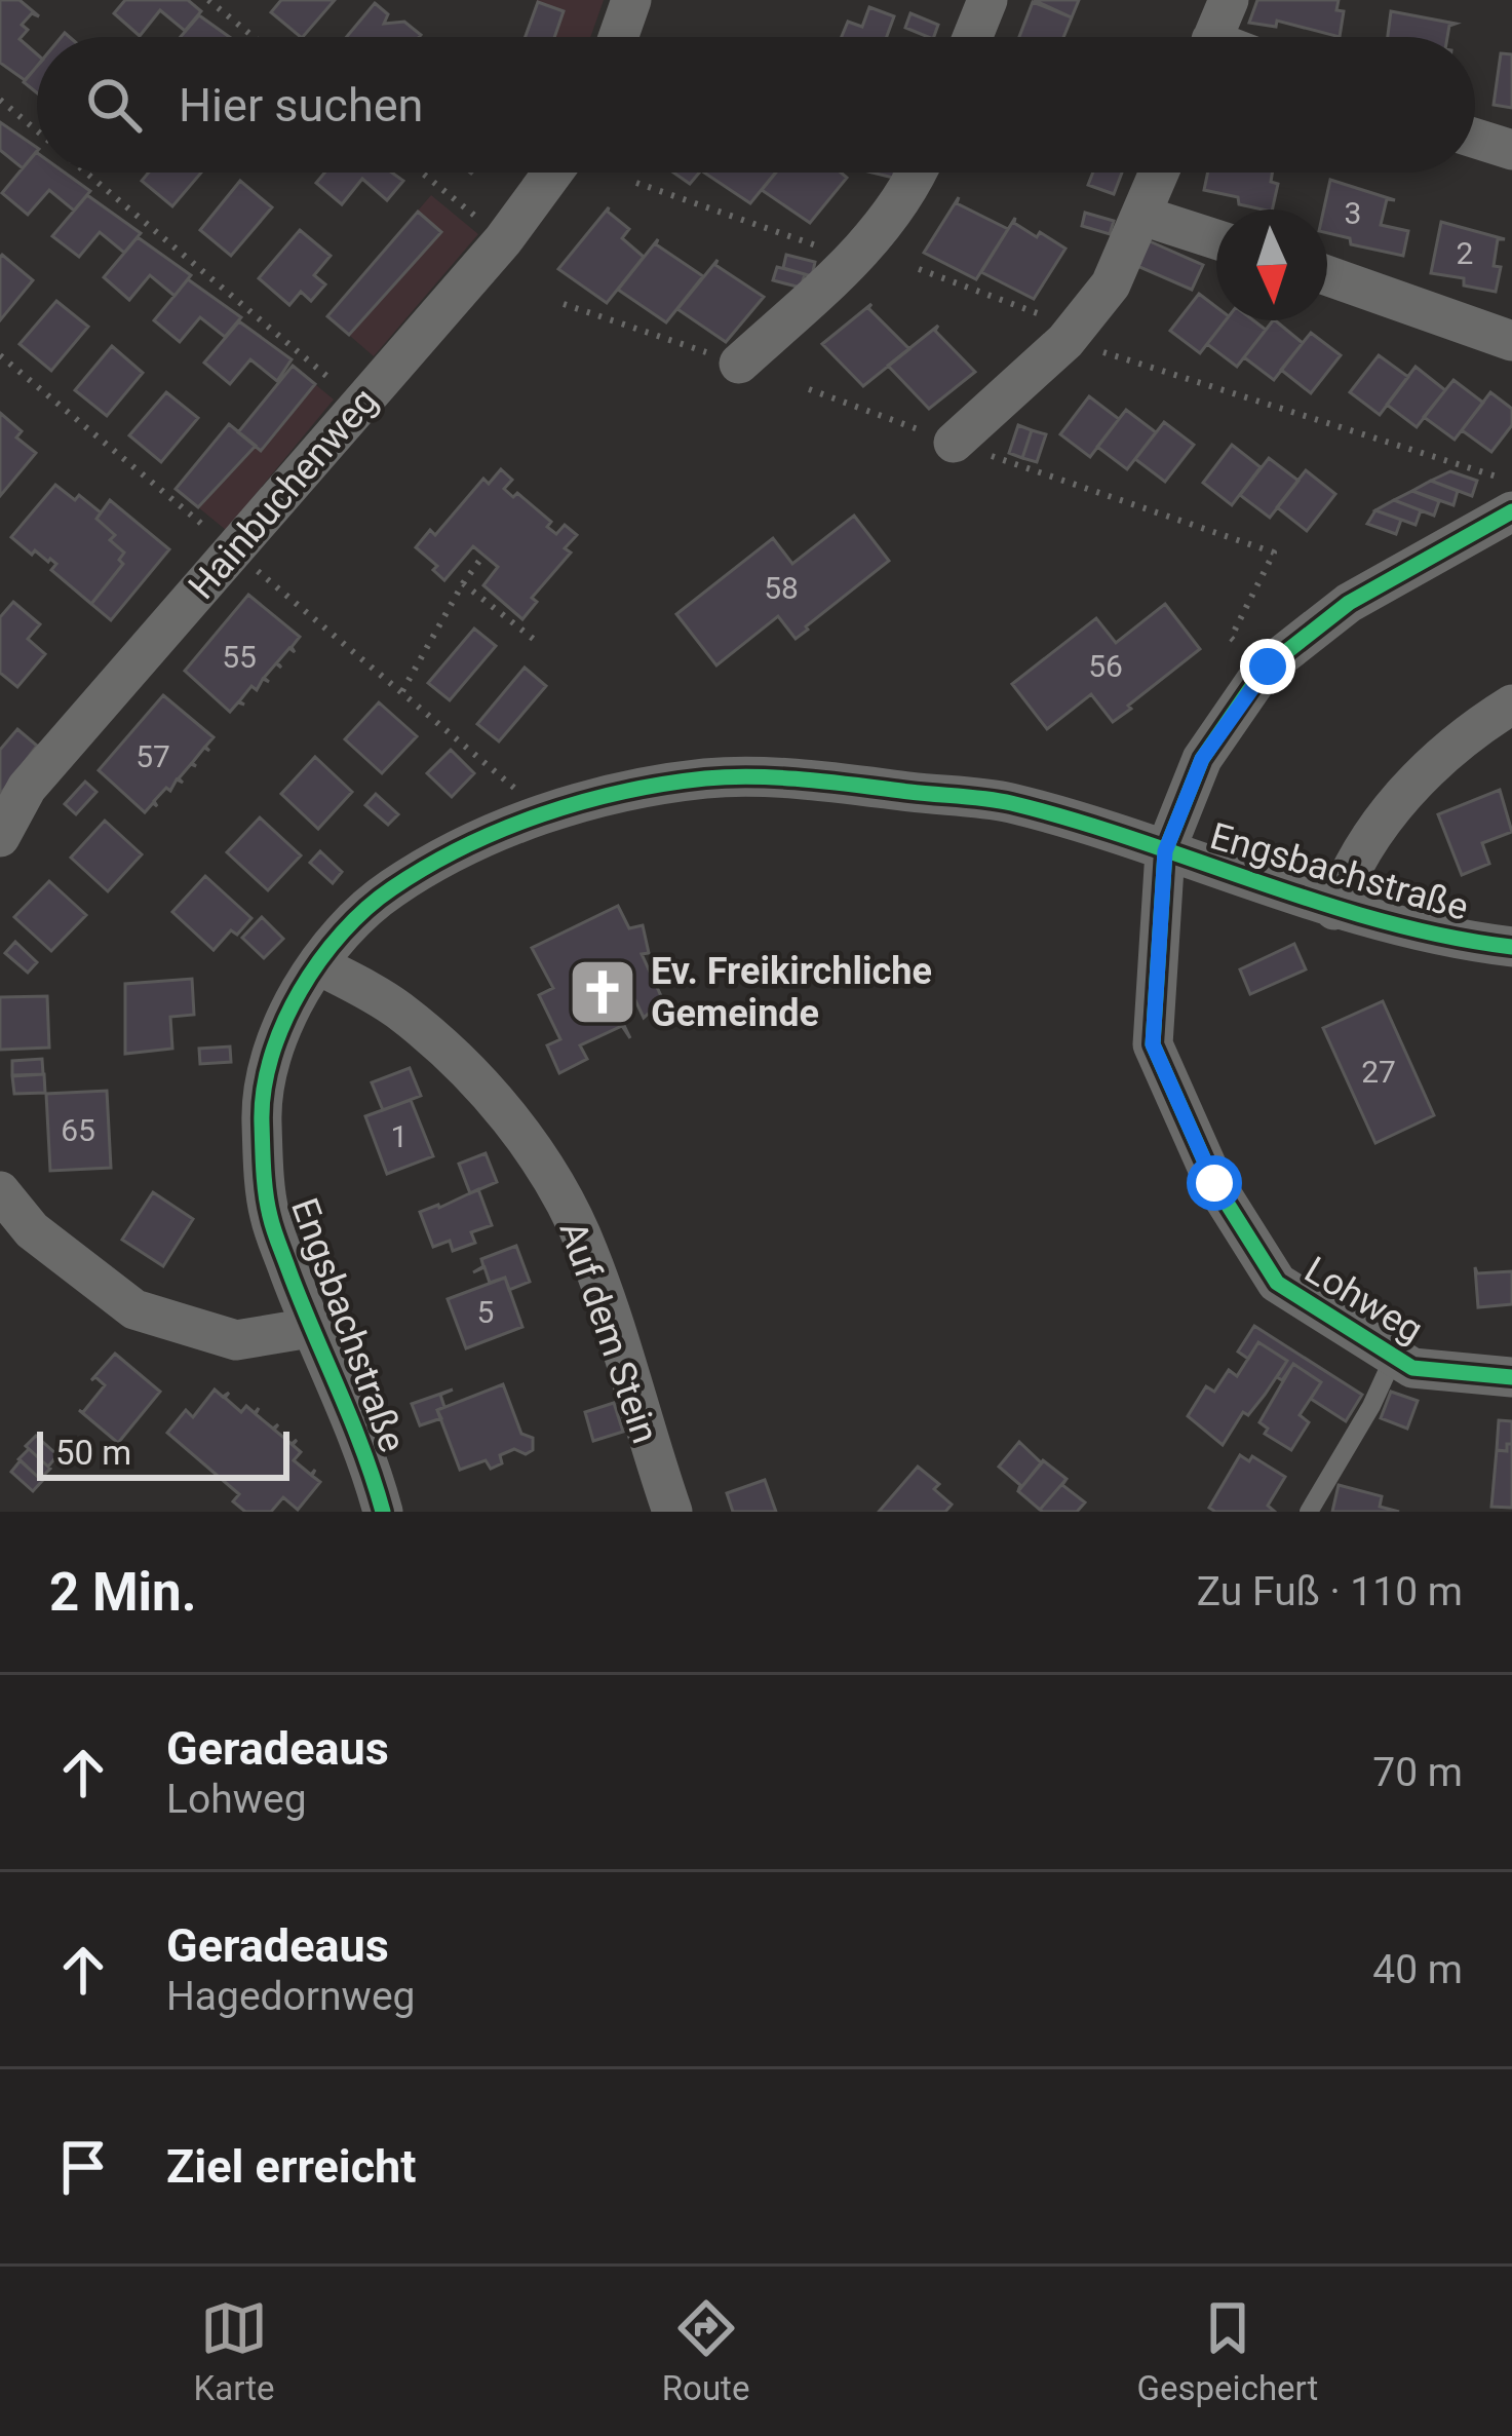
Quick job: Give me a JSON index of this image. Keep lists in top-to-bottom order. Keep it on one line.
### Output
{"streets":{"street":["Hainbuchenweg","Engsbachstraße","Lohweg","Auf dem Stein"]},"crossings":[["Engsbachstraße","Lohweg"],["Engsbachstraße","Auf dem Stein"]],"places":{"church":["Ev. Freikirchliche Gemeinde"]},"house_numbers":["3","2","58","55","56","57","27","65","1","5"],"scale_bar":"50 m","north":"bottom","page":{"search":"Hier suchen","scale":"50 m","heading":["2 Min.","Zu Fuß · 110 m"],"list":[["Geradeaus","Lohweg","70 m"],["Geradeaus","Hagedornweg","40 m"],"Ziel erreicht"],"nav":["Karte","Route","Gespeichert"]}}
